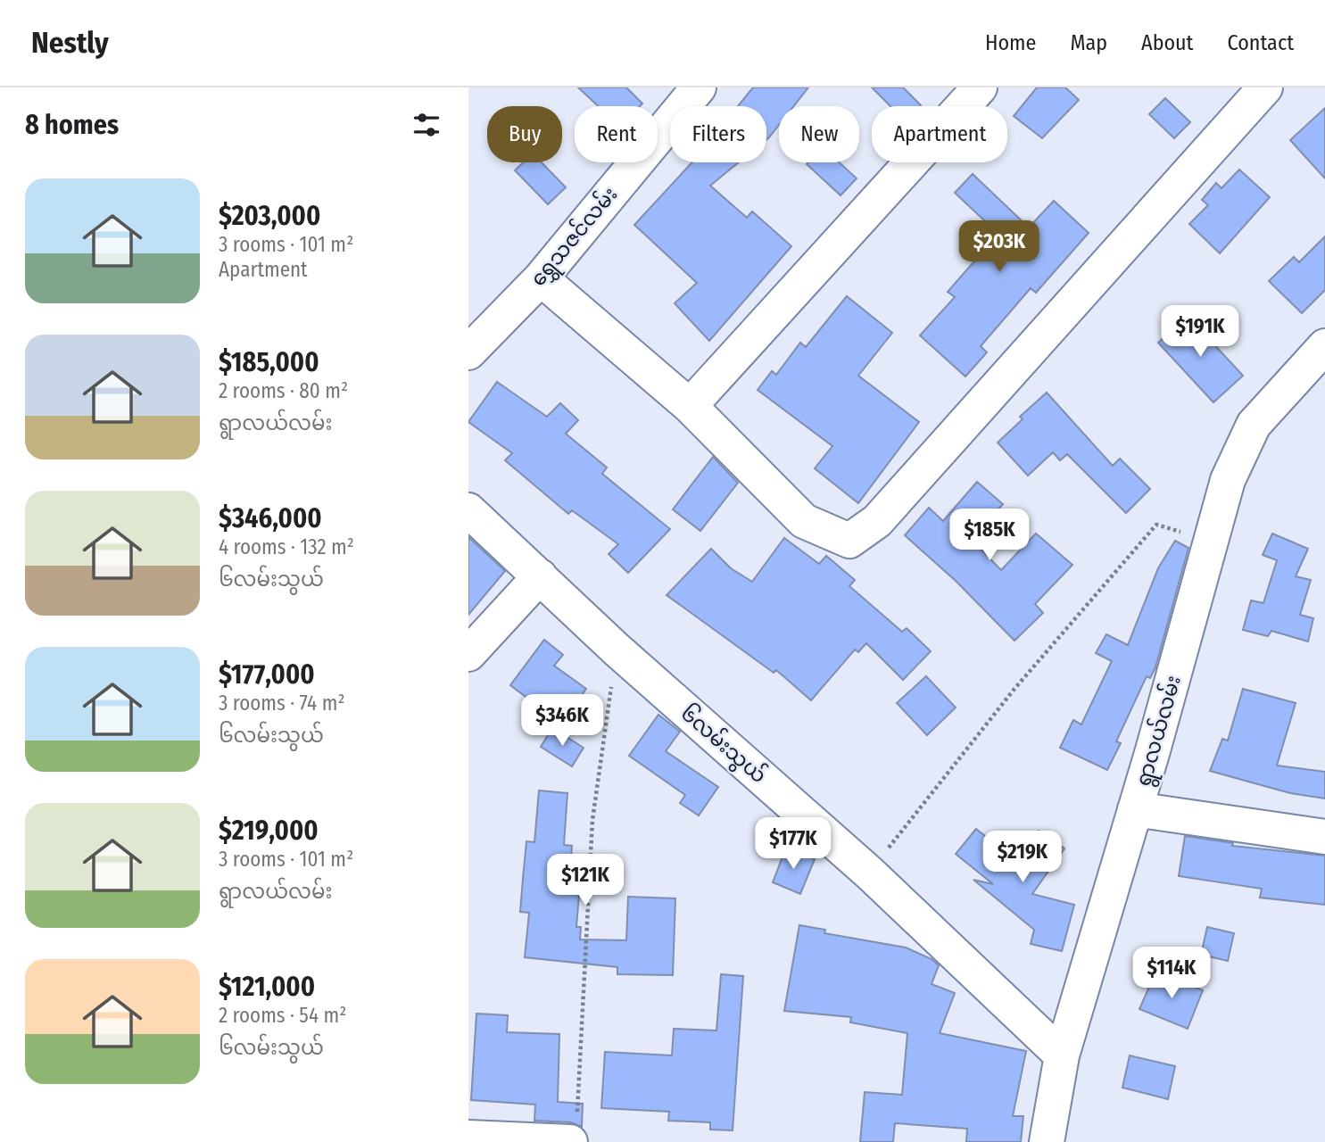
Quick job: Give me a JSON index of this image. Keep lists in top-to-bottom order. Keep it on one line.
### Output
{"streets":{"street":["ရွှေသဇင်လမ်း","ရွာလယ်လမ်း","၆လမ်းသွယ်"]},"crossings":[["ရွာလယ်လမ်း","၆လမ်းသွယ်"]],"page":{"header":"Nestly","nav":["Home","Map","About","Contact"],"heading":"8 homes","chip":["Buy","Rent","Filters","New","Apartment"],"list":[{"name":"$203,000","note":"3 rooms · 101 m² · Apartment"},{"name":"$185,000","note":"2 rooms · 80 m² · ရွာလယ်လမ်း"},{"name":"$346,000","note":"4 rooms · 132 m² · ၆လမ်းသွယ်"},{"name":"$177,000","note":"3 rooms · 74 m² · ၆လမ်းသွယ်"},{"name":"$219,000","note":"3 rooms · 101 m² · ရွာလယ်လမ်း"},{"name":"$121,000","note":"2 rooms · 54 m² · ၆လမ်းသွယ်"}],"price":["$203K","$191K","$185K","$346K","$177K","$219K","$121K","$114K"]}}
